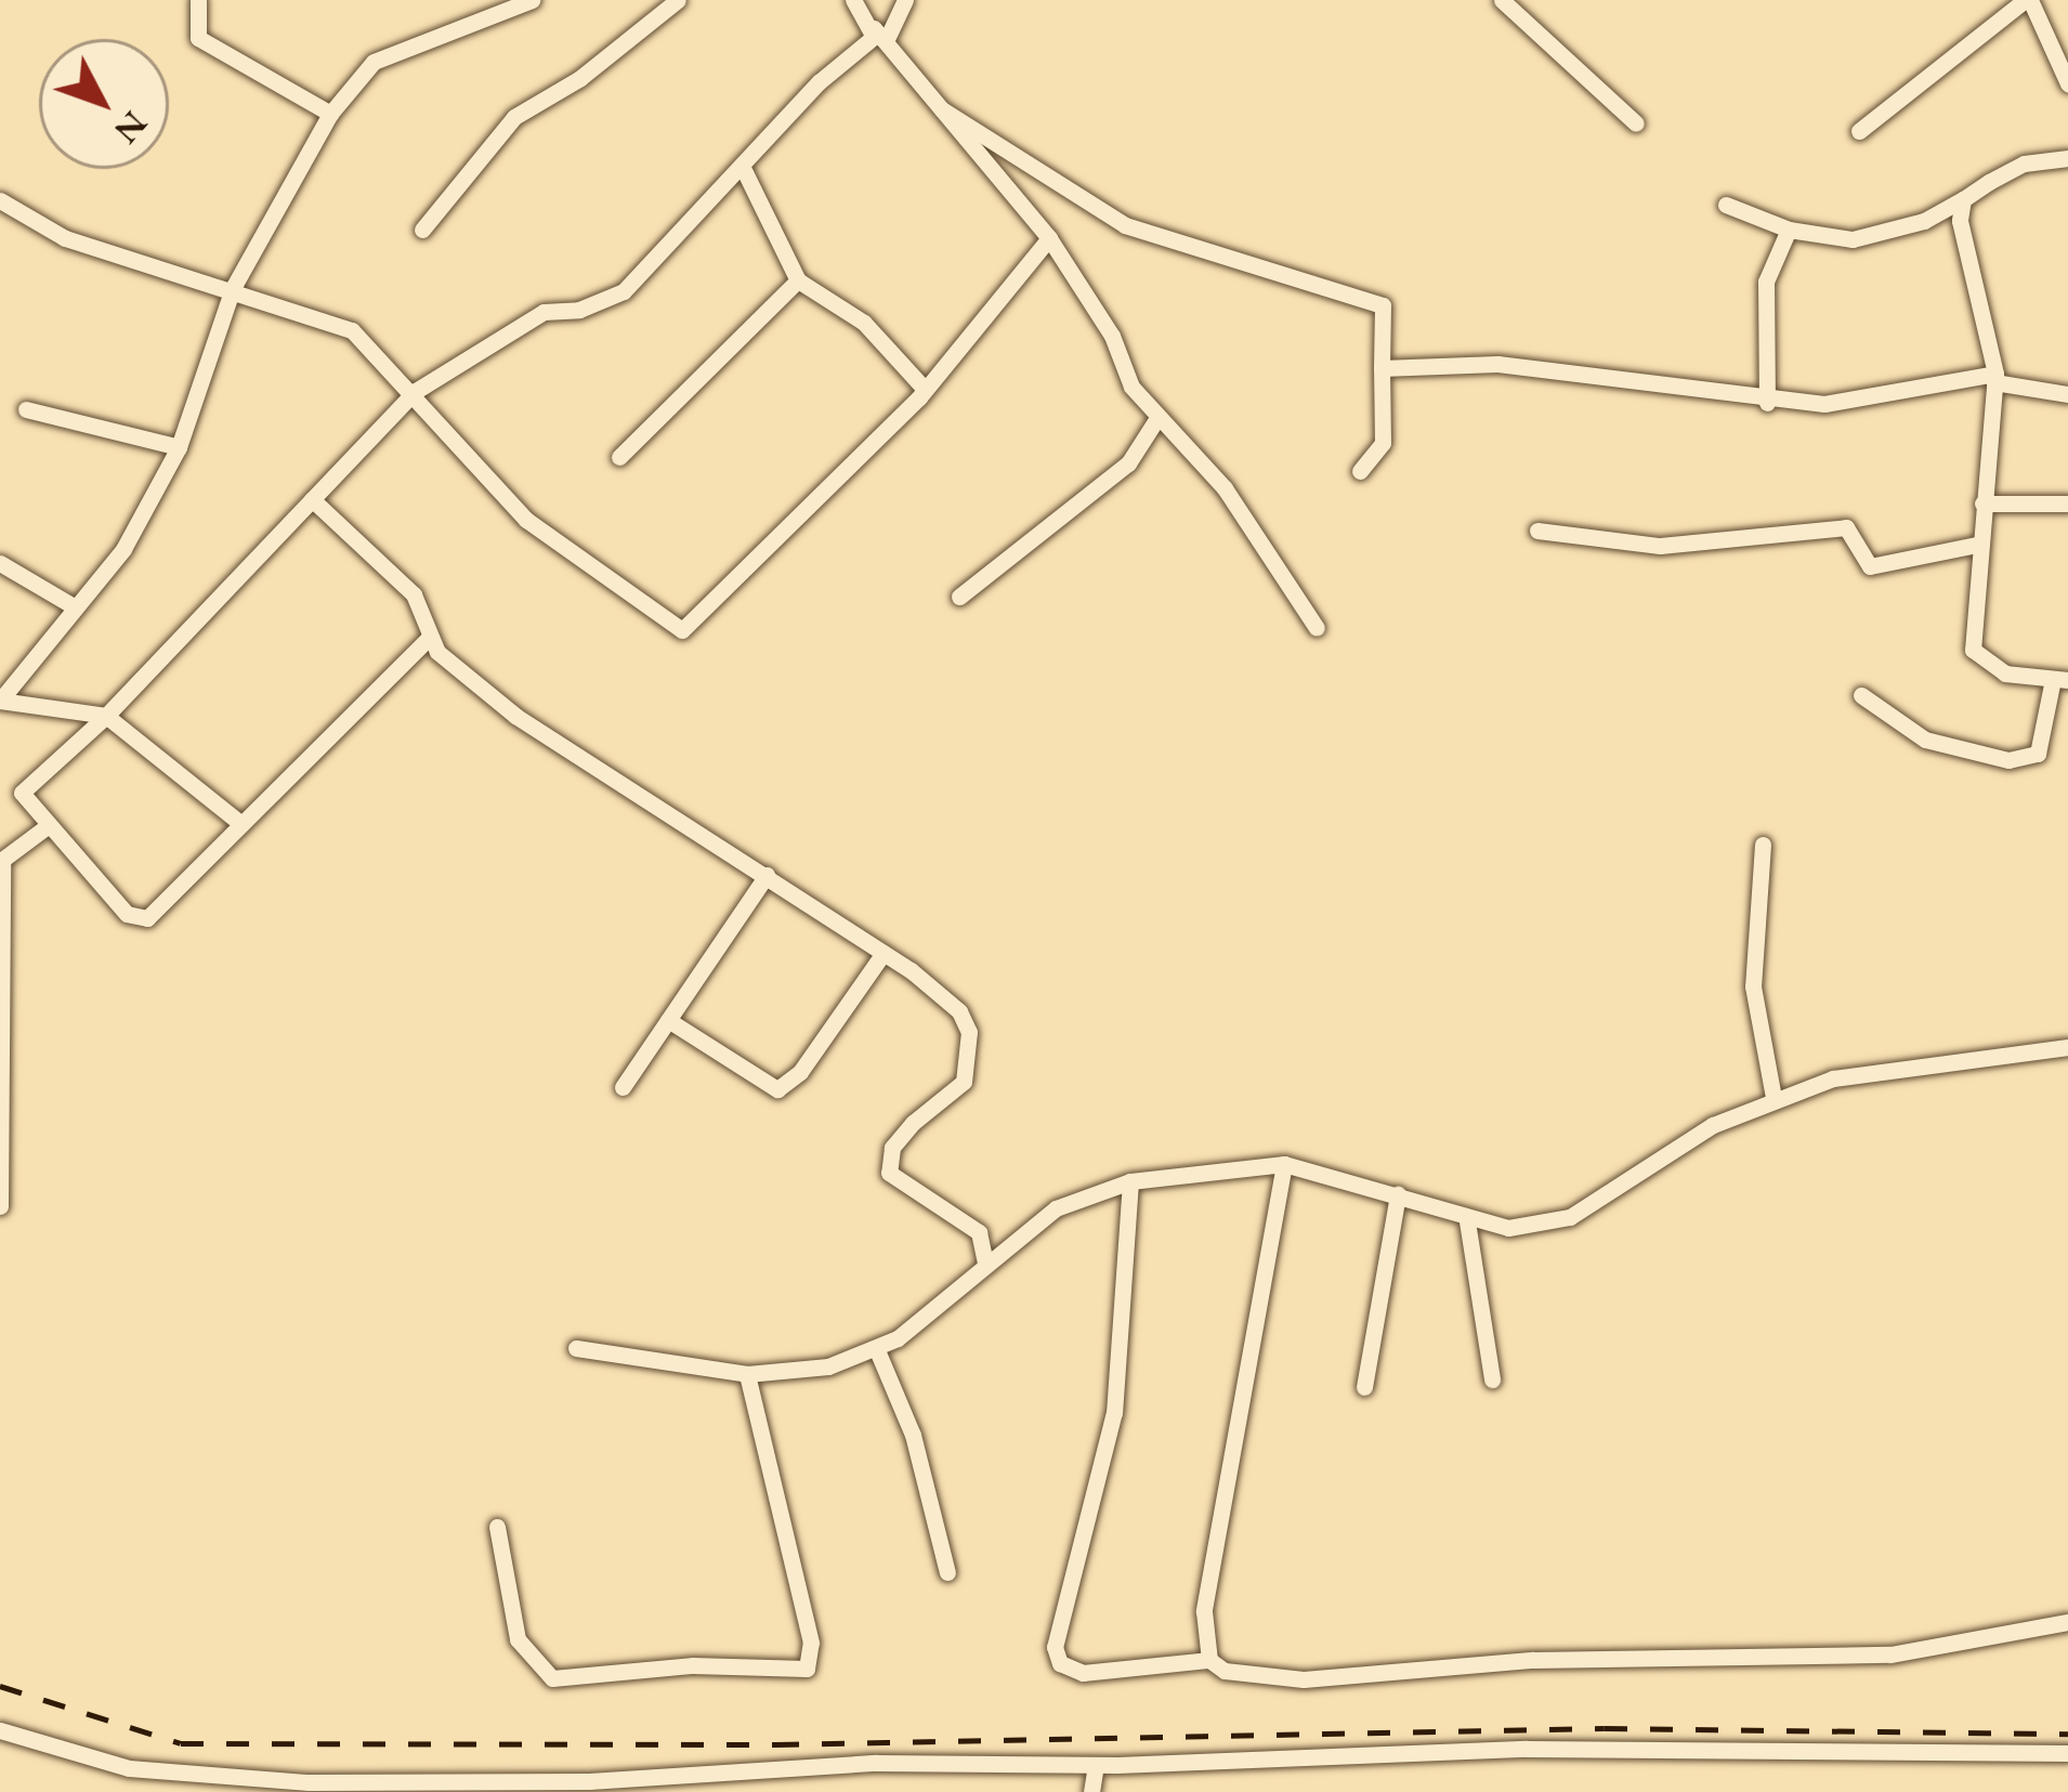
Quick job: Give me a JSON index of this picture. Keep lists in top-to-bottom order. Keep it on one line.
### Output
{"north":"bottom right"}
